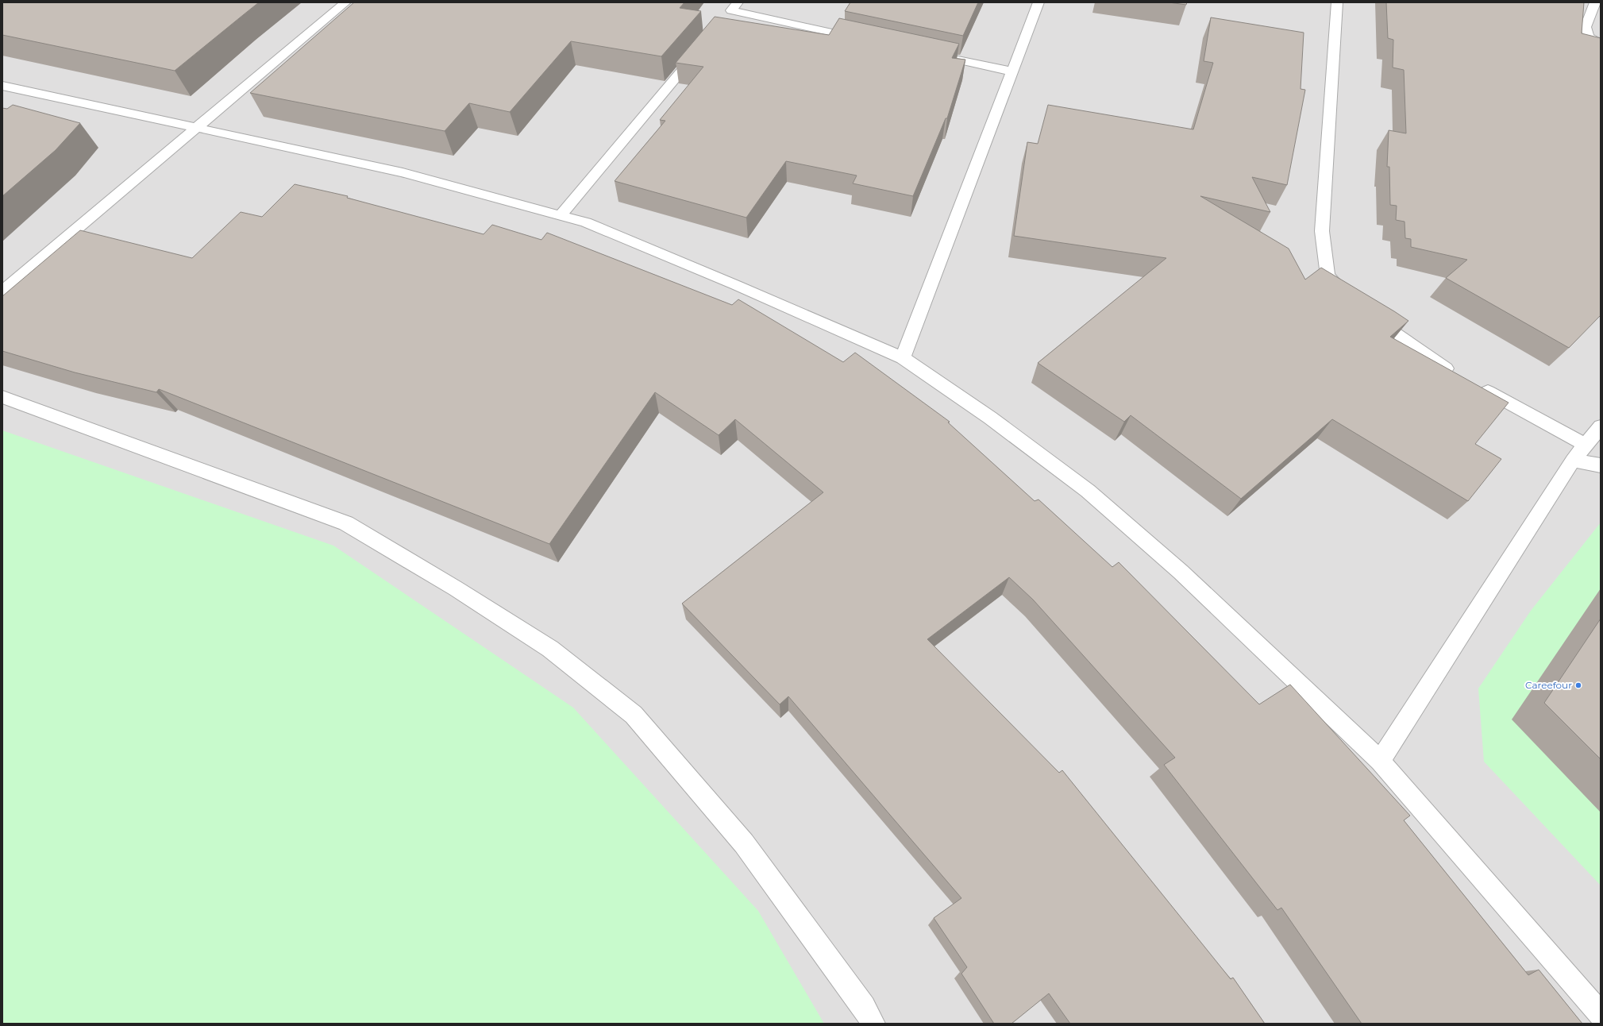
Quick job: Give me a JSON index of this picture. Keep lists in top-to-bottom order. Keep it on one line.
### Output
{"places":["Careefour"]}
